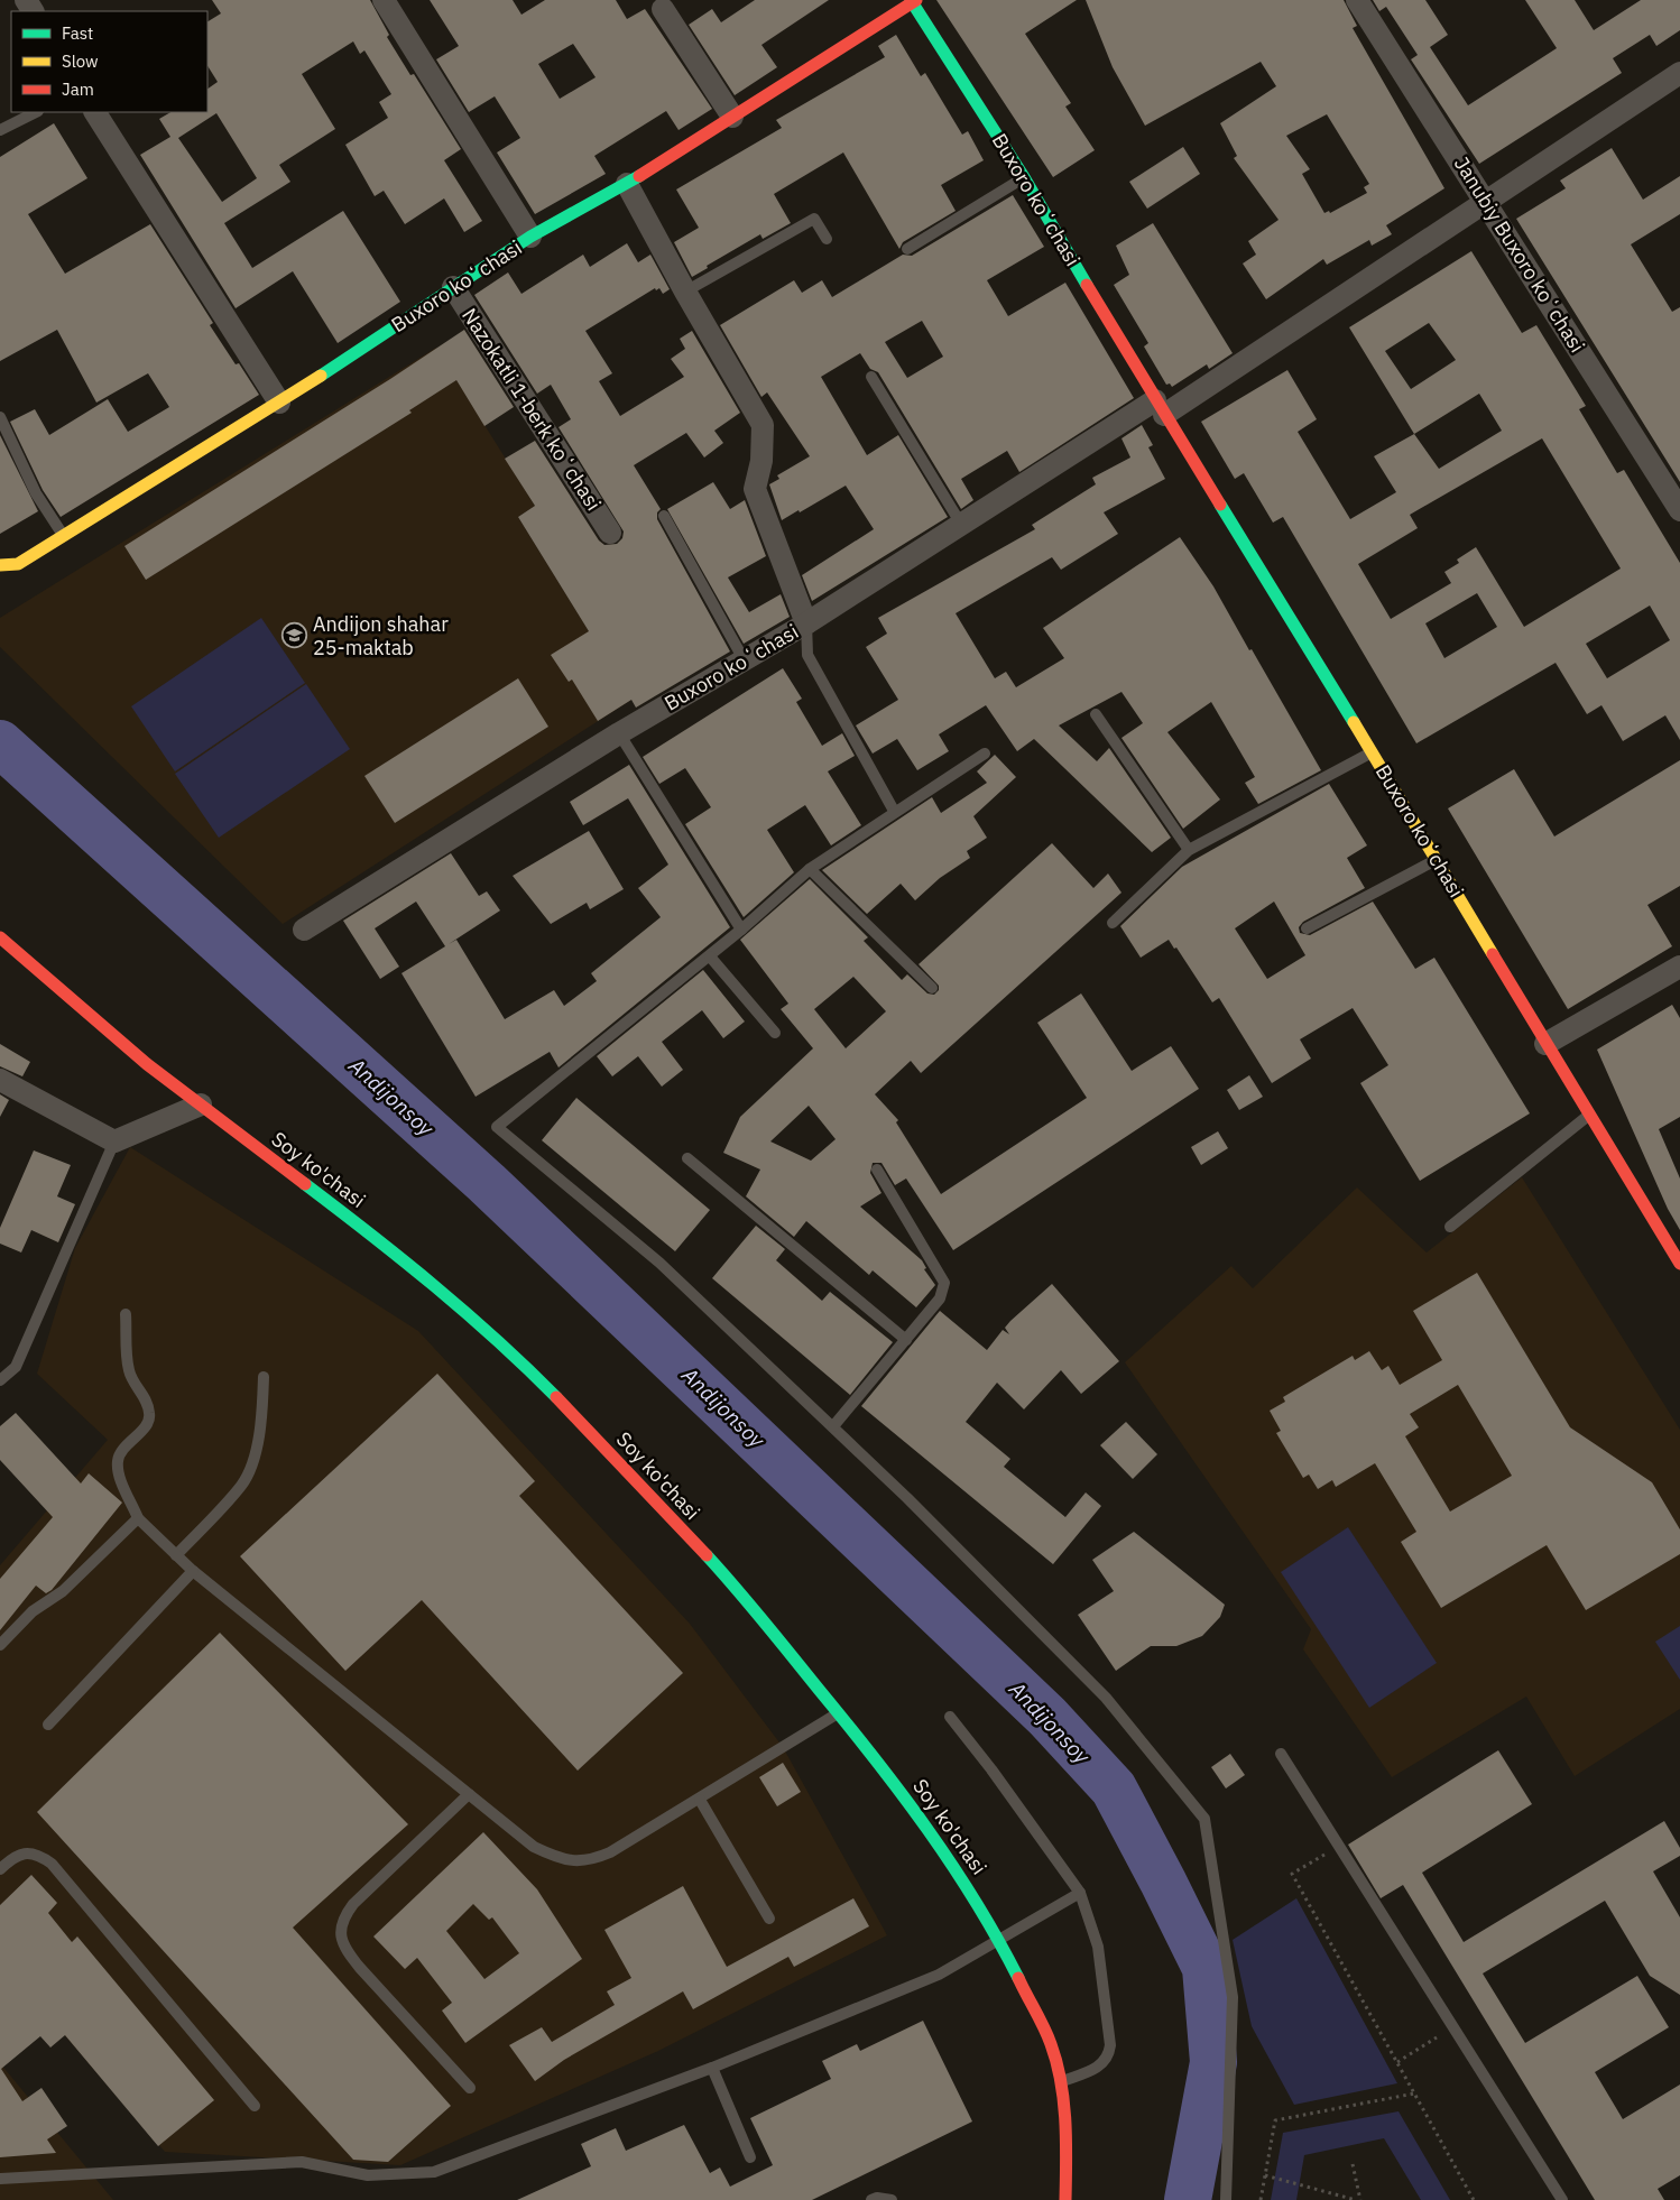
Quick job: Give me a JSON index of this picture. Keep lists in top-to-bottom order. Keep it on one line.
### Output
{"streets":{"street":["Buxoro koʻchasi","Janubiy Buxoro koʻchasi","Nazokatli 1-berk koʻchasi","Soy ko'chasi"]},"crossings":[["Buxoro koʻchasi","Nazokatli 1-berk koʻchasi"]],"water":["Andijonsoy"],"places":{"school or university":["Andijon shahar 25-maktab"]},"legend":["Fast","Slow","Jam"]}
